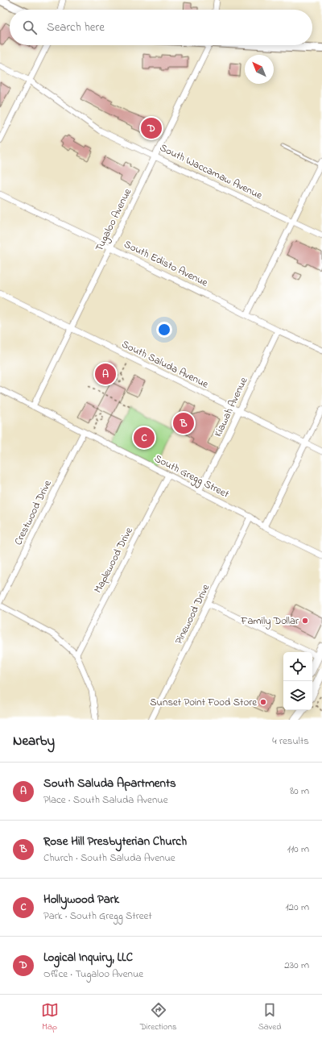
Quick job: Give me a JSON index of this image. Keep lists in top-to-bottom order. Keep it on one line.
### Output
{"streets":{"street":["South Waccamaw Avenue","Tugaloo Avenue","South Edisto Avenue","South Saluda Avenue","Kiawah Avenue","South Gregg Street","Crestwood Drive","Maplewood Drive","Pinewood Drive"]},"crossings":[["South Waccamaw Avenue","Tugaloo Avenue"],["Tugaloo Avenue","South Edisto Avenue"],["Tugaloo Avenue","South Saluda Avenue"],["Tugaloo Avenue","South Gregg Street"],["South Edisto Avenue","Kiawah Avenue"],["South Saluda Avenue","Kiawah Avenue"],["Kiawah Avenue","South Gregg Street"],["South Gregg Street","Crestwood Drive"],["South Gregg Street","Maplewood Drive"],["South Gregg Street","Pinewood Drive"]],"places":["Family Dollar","Sunset Point Food Store"],"north":"top left","page":{"search":"Search here","pins":["D","A","B","C"],"heading":["Nearby","4 results"],"list":[{"mark":"A","name":"South Saluda Apartments","note":"Place · South Saluda Avenue","value":"80 m"},{"mark":"B","name":"Rose Hill Presbyterian Church","note":"Church · South Saluda Avenue","value":"110 m"},{"mark":"C","name":"Hollywood Park","note":"Park · South Gregg Street","value":"120 m"},{"mark":"D","name":"Logical Inquiry, LLC","note":"Office · Tugaloo Avenue","value":"230 m"}],"nav":["Map","Directions","Saved"]}}
